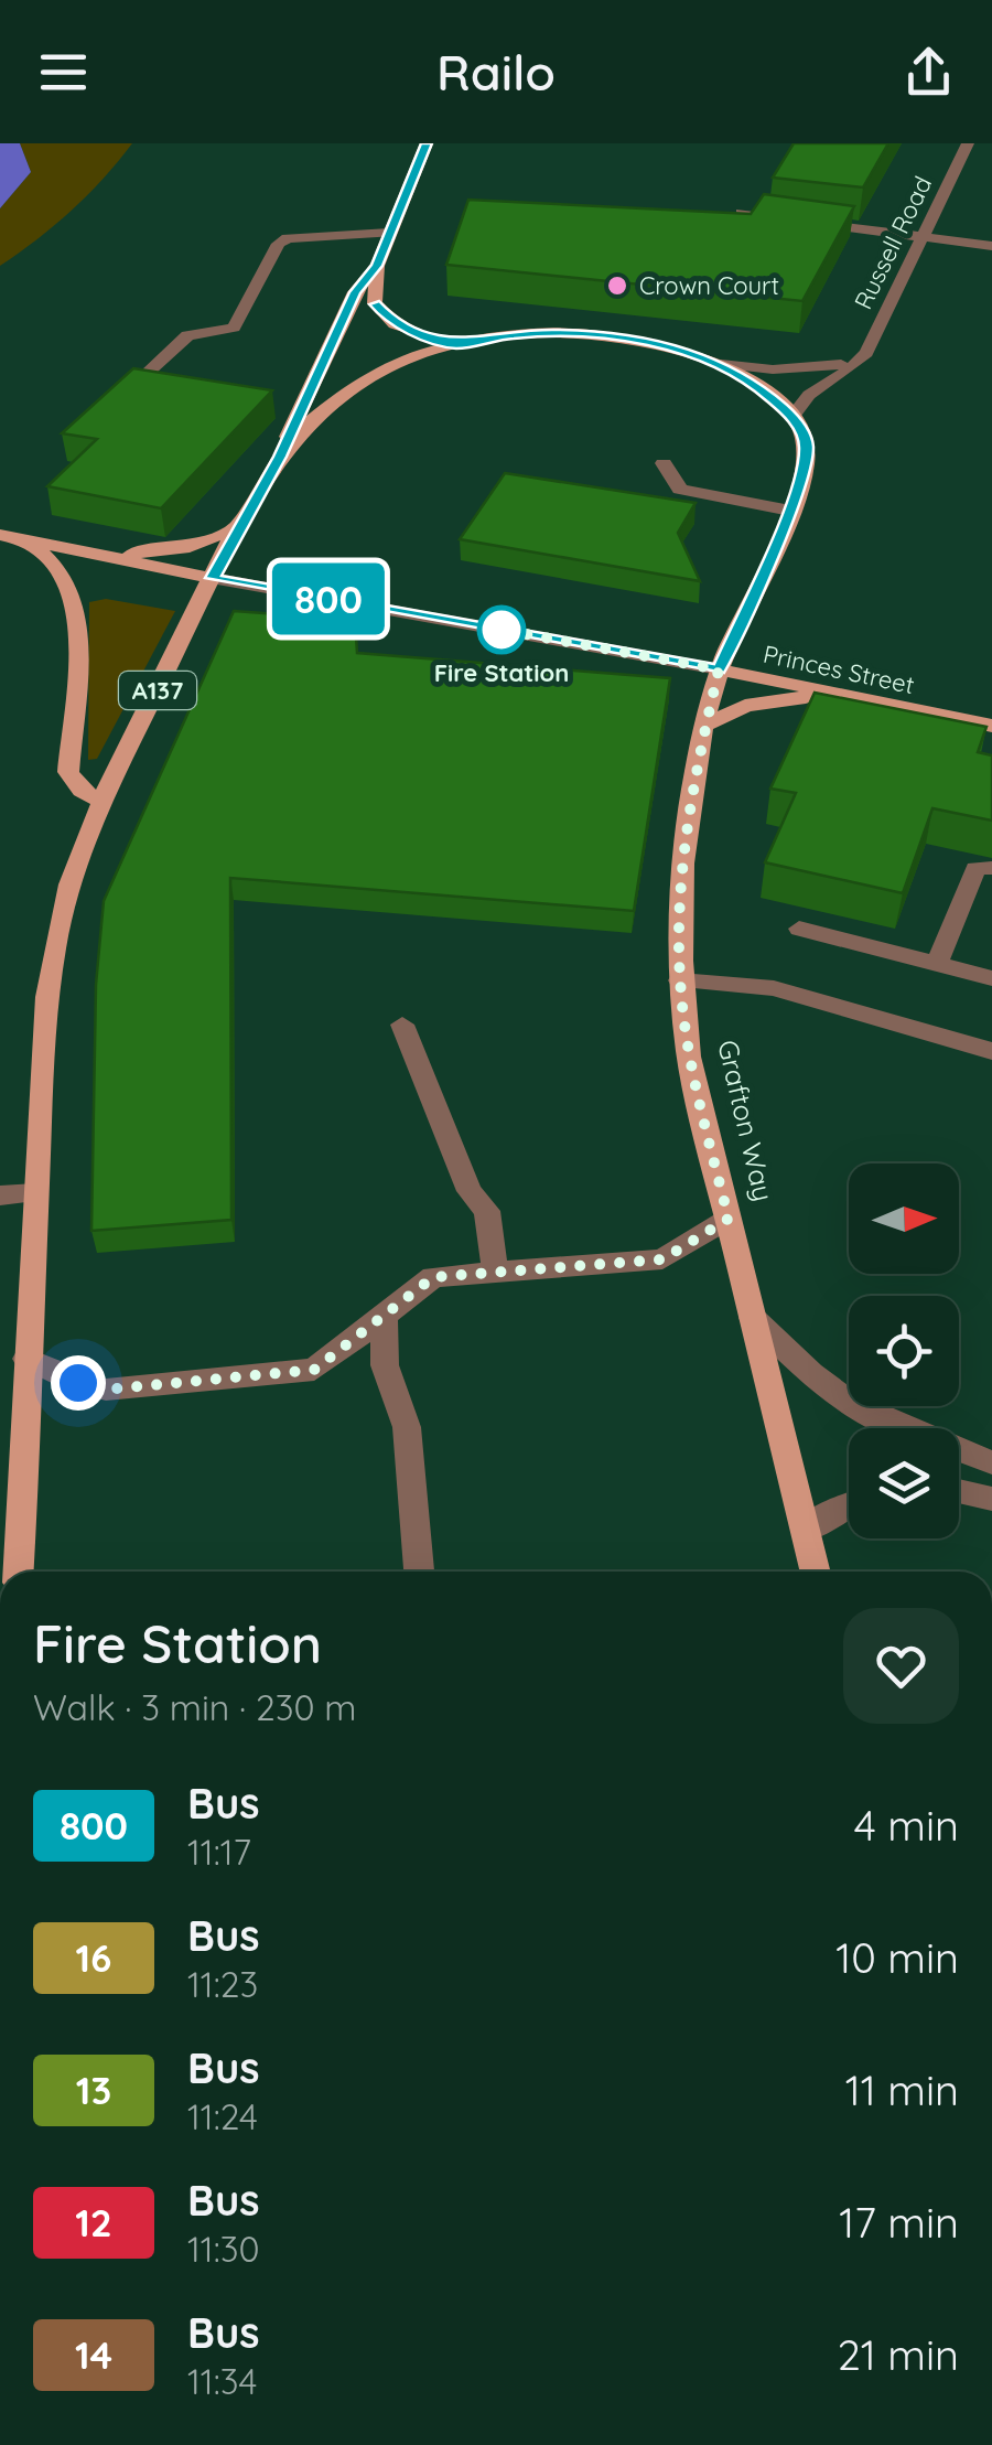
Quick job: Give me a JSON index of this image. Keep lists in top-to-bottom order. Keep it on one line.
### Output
{"streets":{"main road":["Princes Street","A137","Grafton Way"],"street":["Russell Road"]},"crossings":[["Princes Street","A137"],["Princes Street","Grafton Way"],["A137","Grafton Way"]],"places":["Crown Court","Fire Station"],"lines":["bus line 800"],"north":"right","page":{"header":"Railo","on_map":"800","heading":["Fire Station","Walk · 3 min · 230 m"],"list":[{"mark":"800","name":"Bus","note":"11:17","value":"4 min"},{"mark":"16","name":"Bus","note":"11:23","value":"10 min"},{"mark":"13","name":"Bus","note":"11:24","value":"11 min"},{"mark":"12","name":"Bus","note":"11:30","value":"17 min"},{"mark":"14","name":"Bus","note":"11:34","value":"21 min"}]}}
